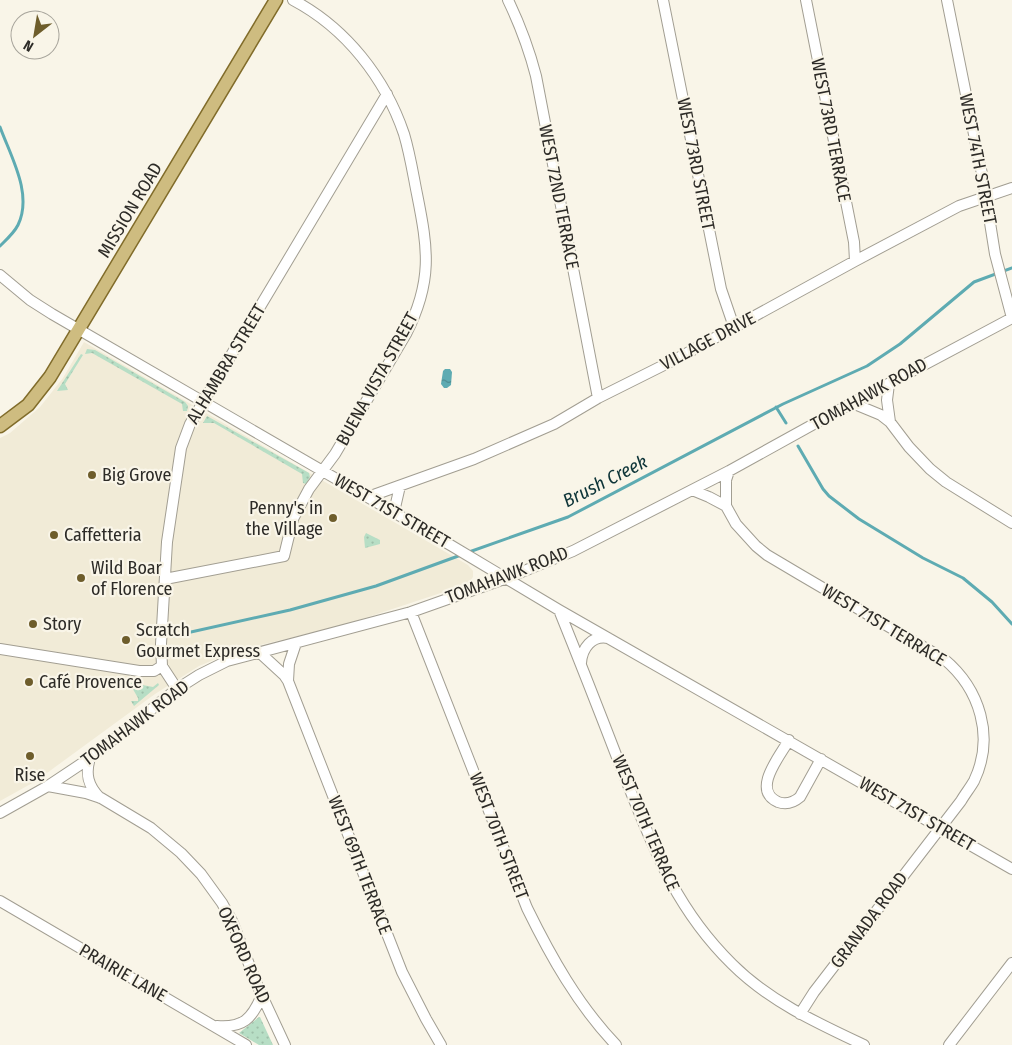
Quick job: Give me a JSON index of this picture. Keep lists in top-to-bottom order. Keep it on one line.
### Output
{"streets":{"main road":["MISSION ROAD"],"street":["WEST 73RD TERRACE","WEST 74TH STREET","WEST 73RD STREET","WEST 72ND TERRACE","VILLAGE DRIVE","ALHAMBRA STREET","BUENA VISTA STREET","TOMAHAWK ROAD","WEST 71ST STREET","WEST 71ST TERRACE","WEST 70TH TERRACE","WEST 70TH STREET","WEST 69TH TERRACE","GRANADA ROAD","OXFORD ROAD","PRAIRIE LANE"]},"crossings":[["WEST 73RD TERRACE","VILLAGE DRIVE"],["WEST 74TH STREET","VILLAGE DRIVE"],["WEST 74TH STREET","TOMAHAWK ROAD"],["WEST 73RD STREET","VILLAGE DRIVE"],["WEST 72ND TERRACE","VILLAGE DRIVE"],["MISSION ROAD","WEST 71ST STREET"],["VILLAGE DRIVE","WEST 71ST STREET"],["ALHAMBRA STREET","BUENA VISTA STREET"],["ALHAMBRA STREET","WEST 71ST STREET"],["BUENA VISTA STREET","WEST 71ST STREET"],["TOMAHAWK ROAD","WEST 71ST STREET"],["TOMAHAWK ROAD","WEST 70TH STREET"],["TOMAHAWK ROAD","WEST 69TH TERRACE"],["TOMAHAWK ROAD","OXFORD ROAD"],["WEST 71ST STREET","WEST 71ST TERRACE"],["WEST 71ST STREET","WEST 70TH TERRACE"],["WEST 71ST STREET","GRANADA ROAD"],["WEST 71ST TERRACE","GRANADA ROAD"],["WEST 70TH TERRACE","GRANADA ROAD"]],"water":["Brush Creek"],"places":["Big Grove","Penny's in the Village","Caffetteria","Wild Boar of Florence","Story","Scratch Gourmet Express","Café Provence","Rise"],"north":"bottom left"}
